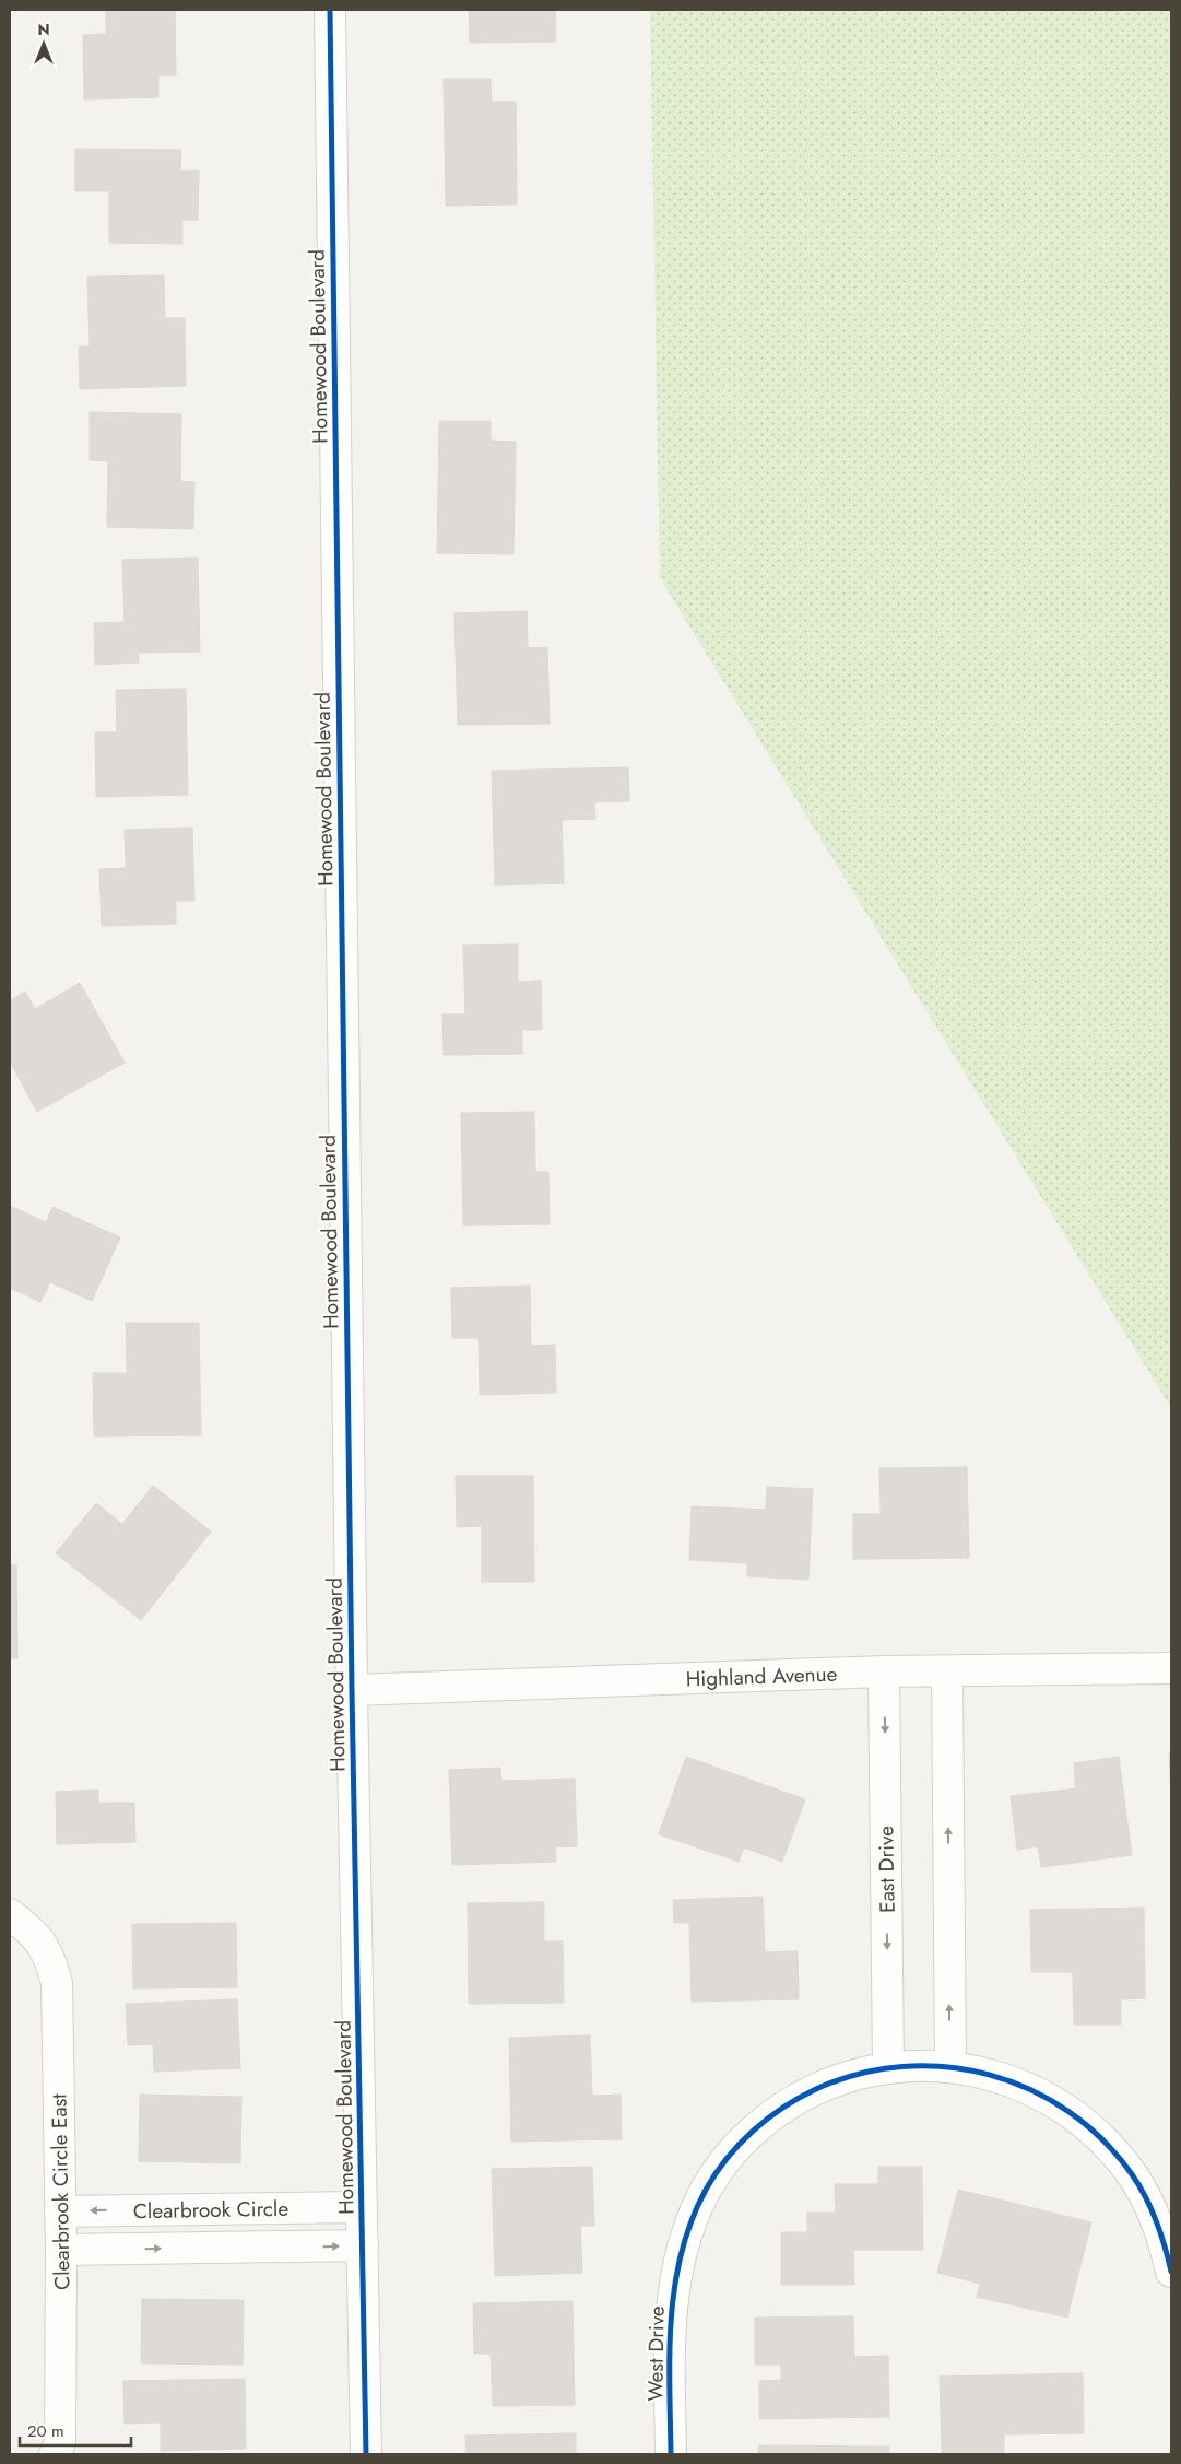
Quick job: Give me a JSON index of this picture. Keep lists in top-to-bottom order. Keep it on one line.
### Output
{"streets":{"street":["Homewood Boulevard","Highland Avenue","East Drive","Clearbrook Circle East","Clearbrook Circle","West Drive"]},"crossings":[["Homewood Boulevard","Highland Avenue"],["Homewood Boulevard","Clearbrook Circle"],["Highland Avenue","East Drive"],["East Drive","West Drive"],["Clearbrook Circle East","Clearbrook Circle"]],"scale_bar":"20 m","north":"top"}
